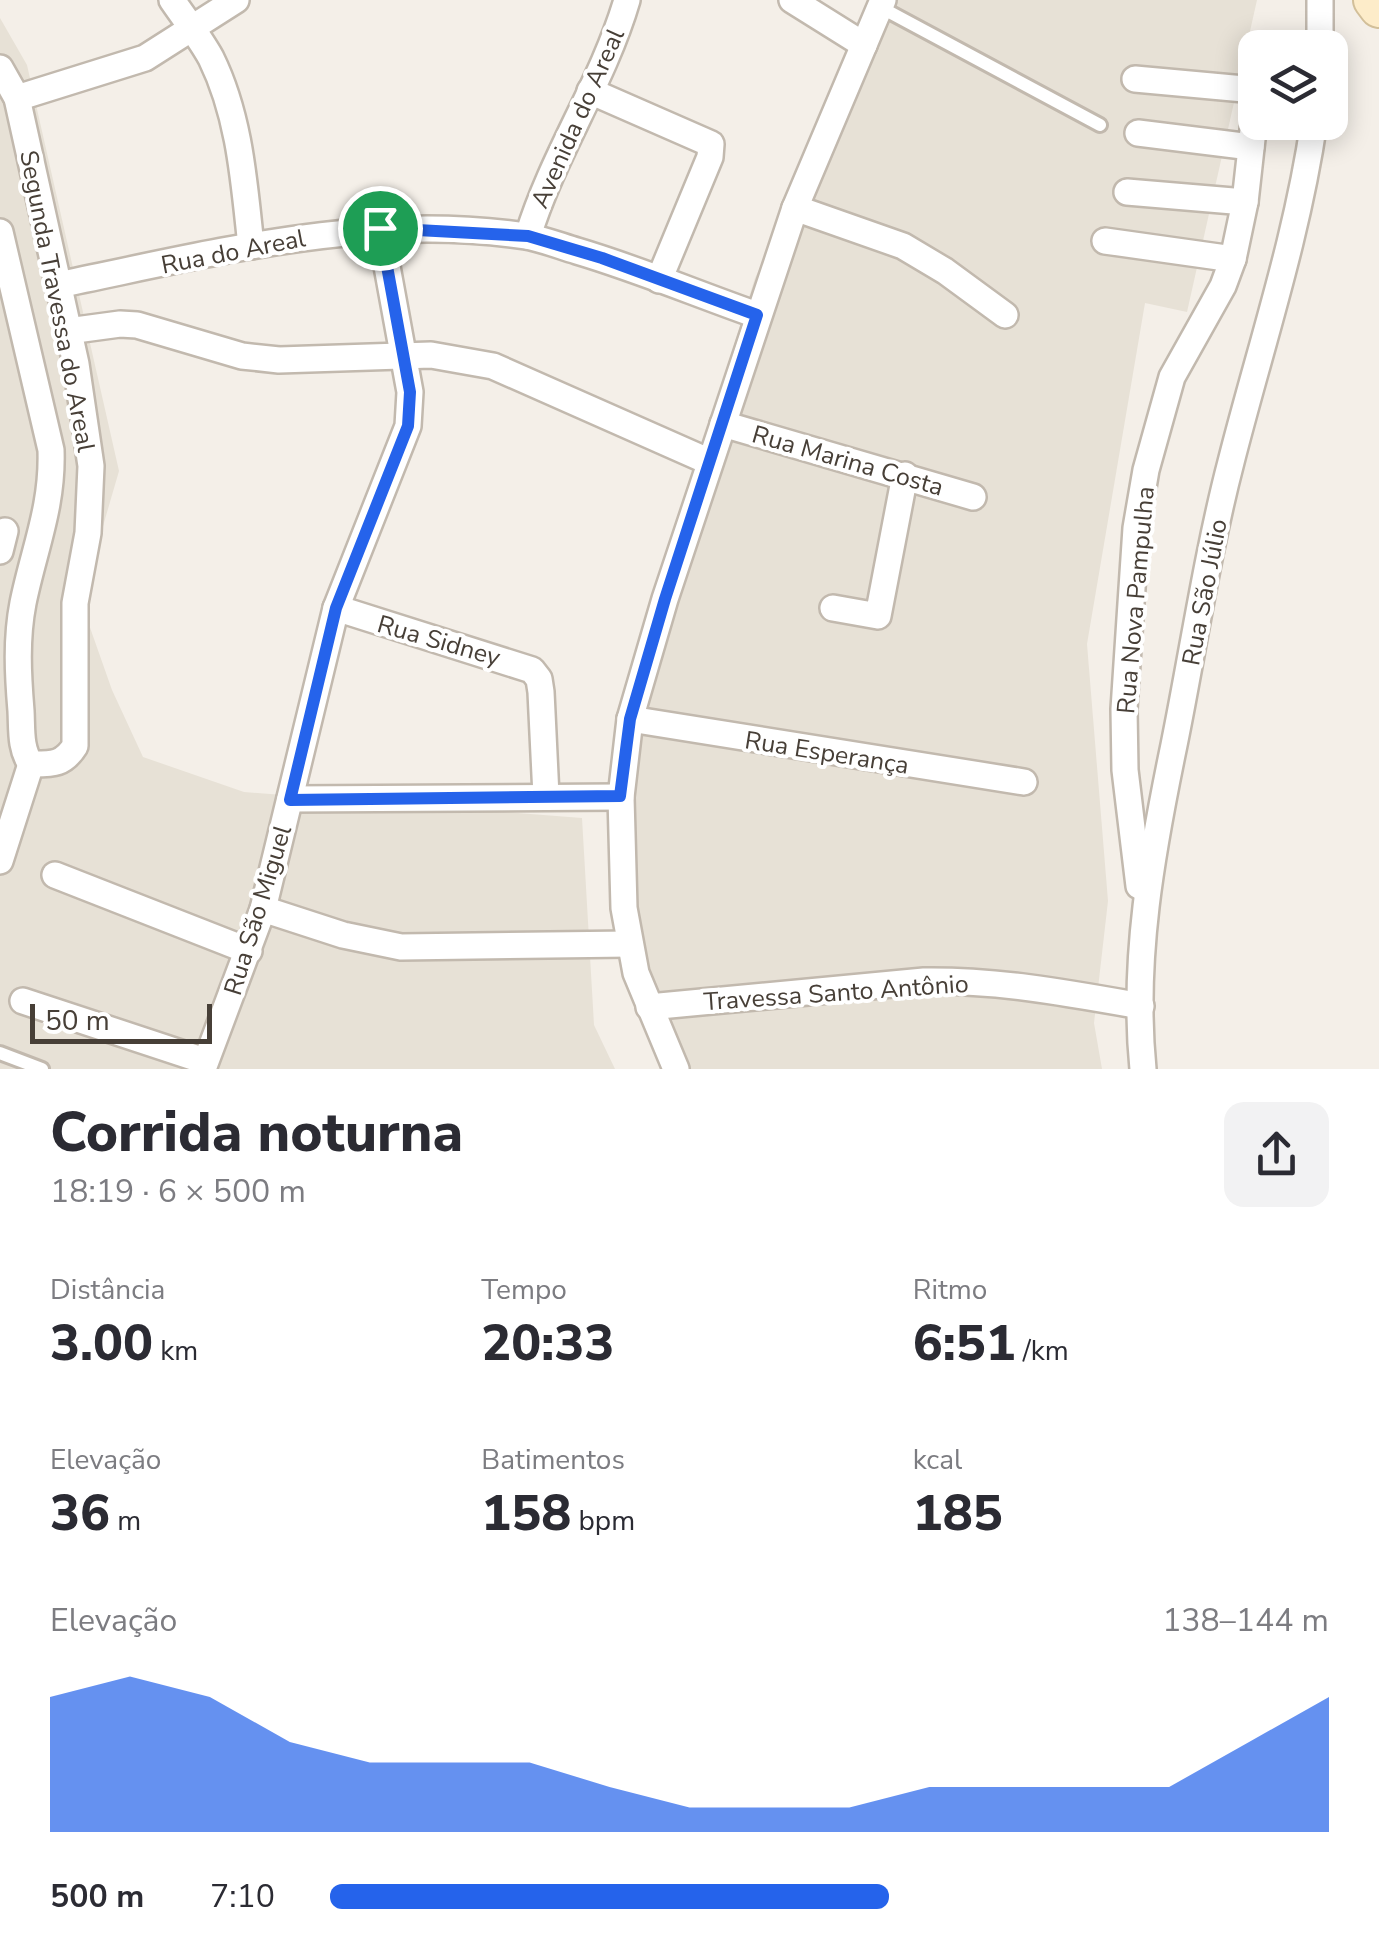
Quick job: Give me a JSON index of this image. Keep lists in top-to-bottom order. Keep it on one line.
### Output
{"streets":{"street":["Avenida do Areal","Rua do Areal","Segunda Travessa do Areal","Rua Marina Costa","Rua São Júlio","Rua Nova Pampulha","Rua Sidney","Rua Esperança","Rua São Miguel","Travessa Santo Antônio"]},"crossings":[["Avenida do Areal","Rua do Areal"],["Rua do Areal","Segunda Travessa do Areal"],["Rua do Areal","Rua São Miguel"],["Rua São Júlio","Rua Nova Pampulha"],["Rua São Júlio","Travessa Santo Antônio"],["Rua Sidney","Rua São Miguel"]],"scale_bar":"50 m","page":{"scale":"50 m","heading":["Corrida noturna","18:19 · 6 × 500 m"],"stats":[["Distância","3.00 km"],["Tempo","20:33"],["Ritmo","6:51 /km"],["Elevação","36 m"],["Batimentos","158 bpm"],["kcal","185"]],"chart":["Elevação","138–144 m"],"list":[{"name":"500 m","note":"7:10"}]}}
